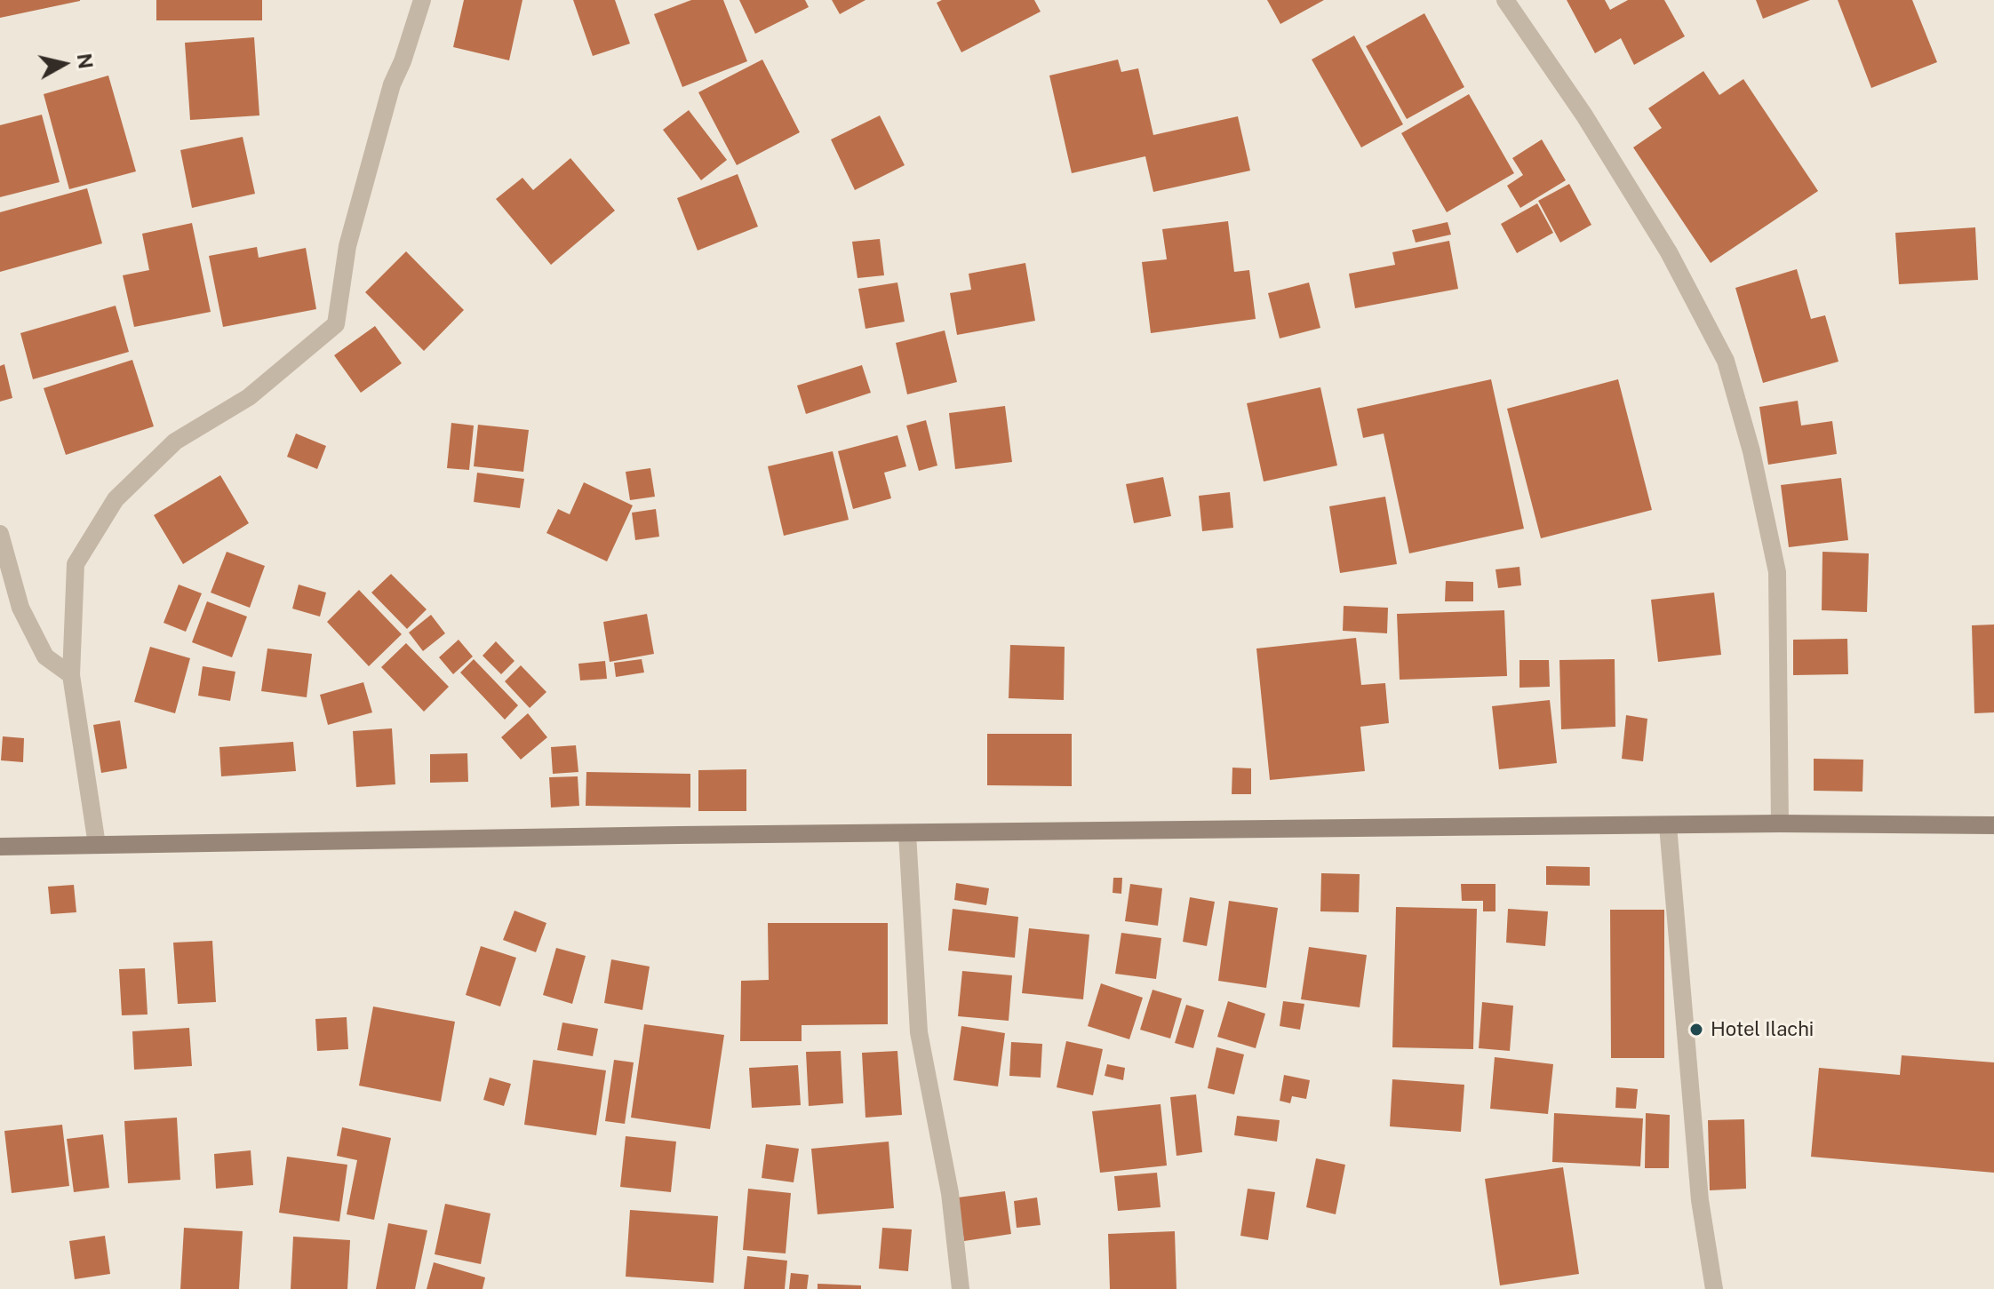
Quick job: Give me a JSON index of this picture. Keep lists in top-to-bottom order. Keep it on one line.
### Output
{"places":["Hotel Ilachi"],"north":"right"}
